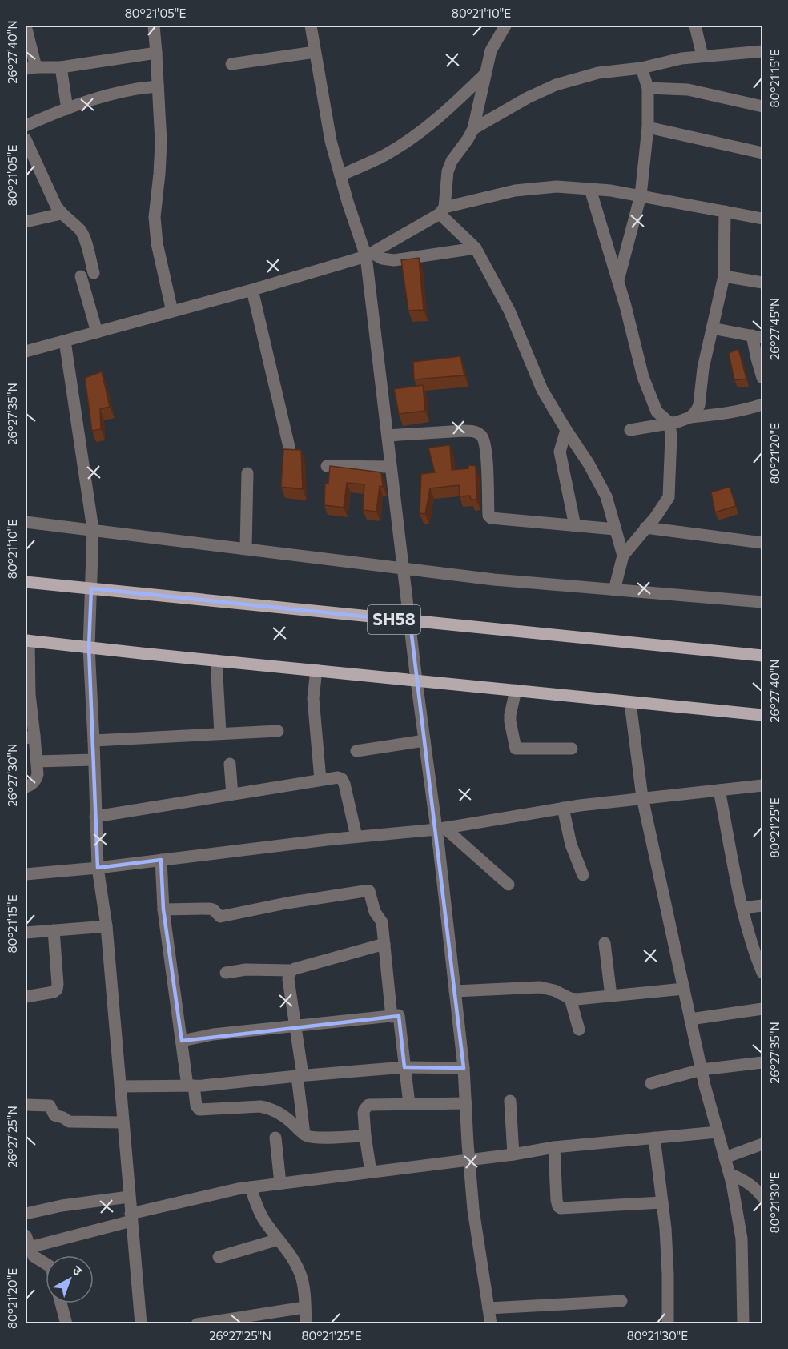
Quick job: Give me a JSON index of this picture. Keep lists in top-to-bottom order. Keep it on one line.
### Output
{"streets":{"main road":["SH58"]},"north":"top right","coordinates":["80°21'05\"E","80°21'10\"E","26°27'40\"N","80°21'15\"E","26°27'45\"N","26°27'35\"N","80°21'20\"E","26°27'30\"N","80°21'25\"E","26°27'25\"N","80°21'30\"E"]}
